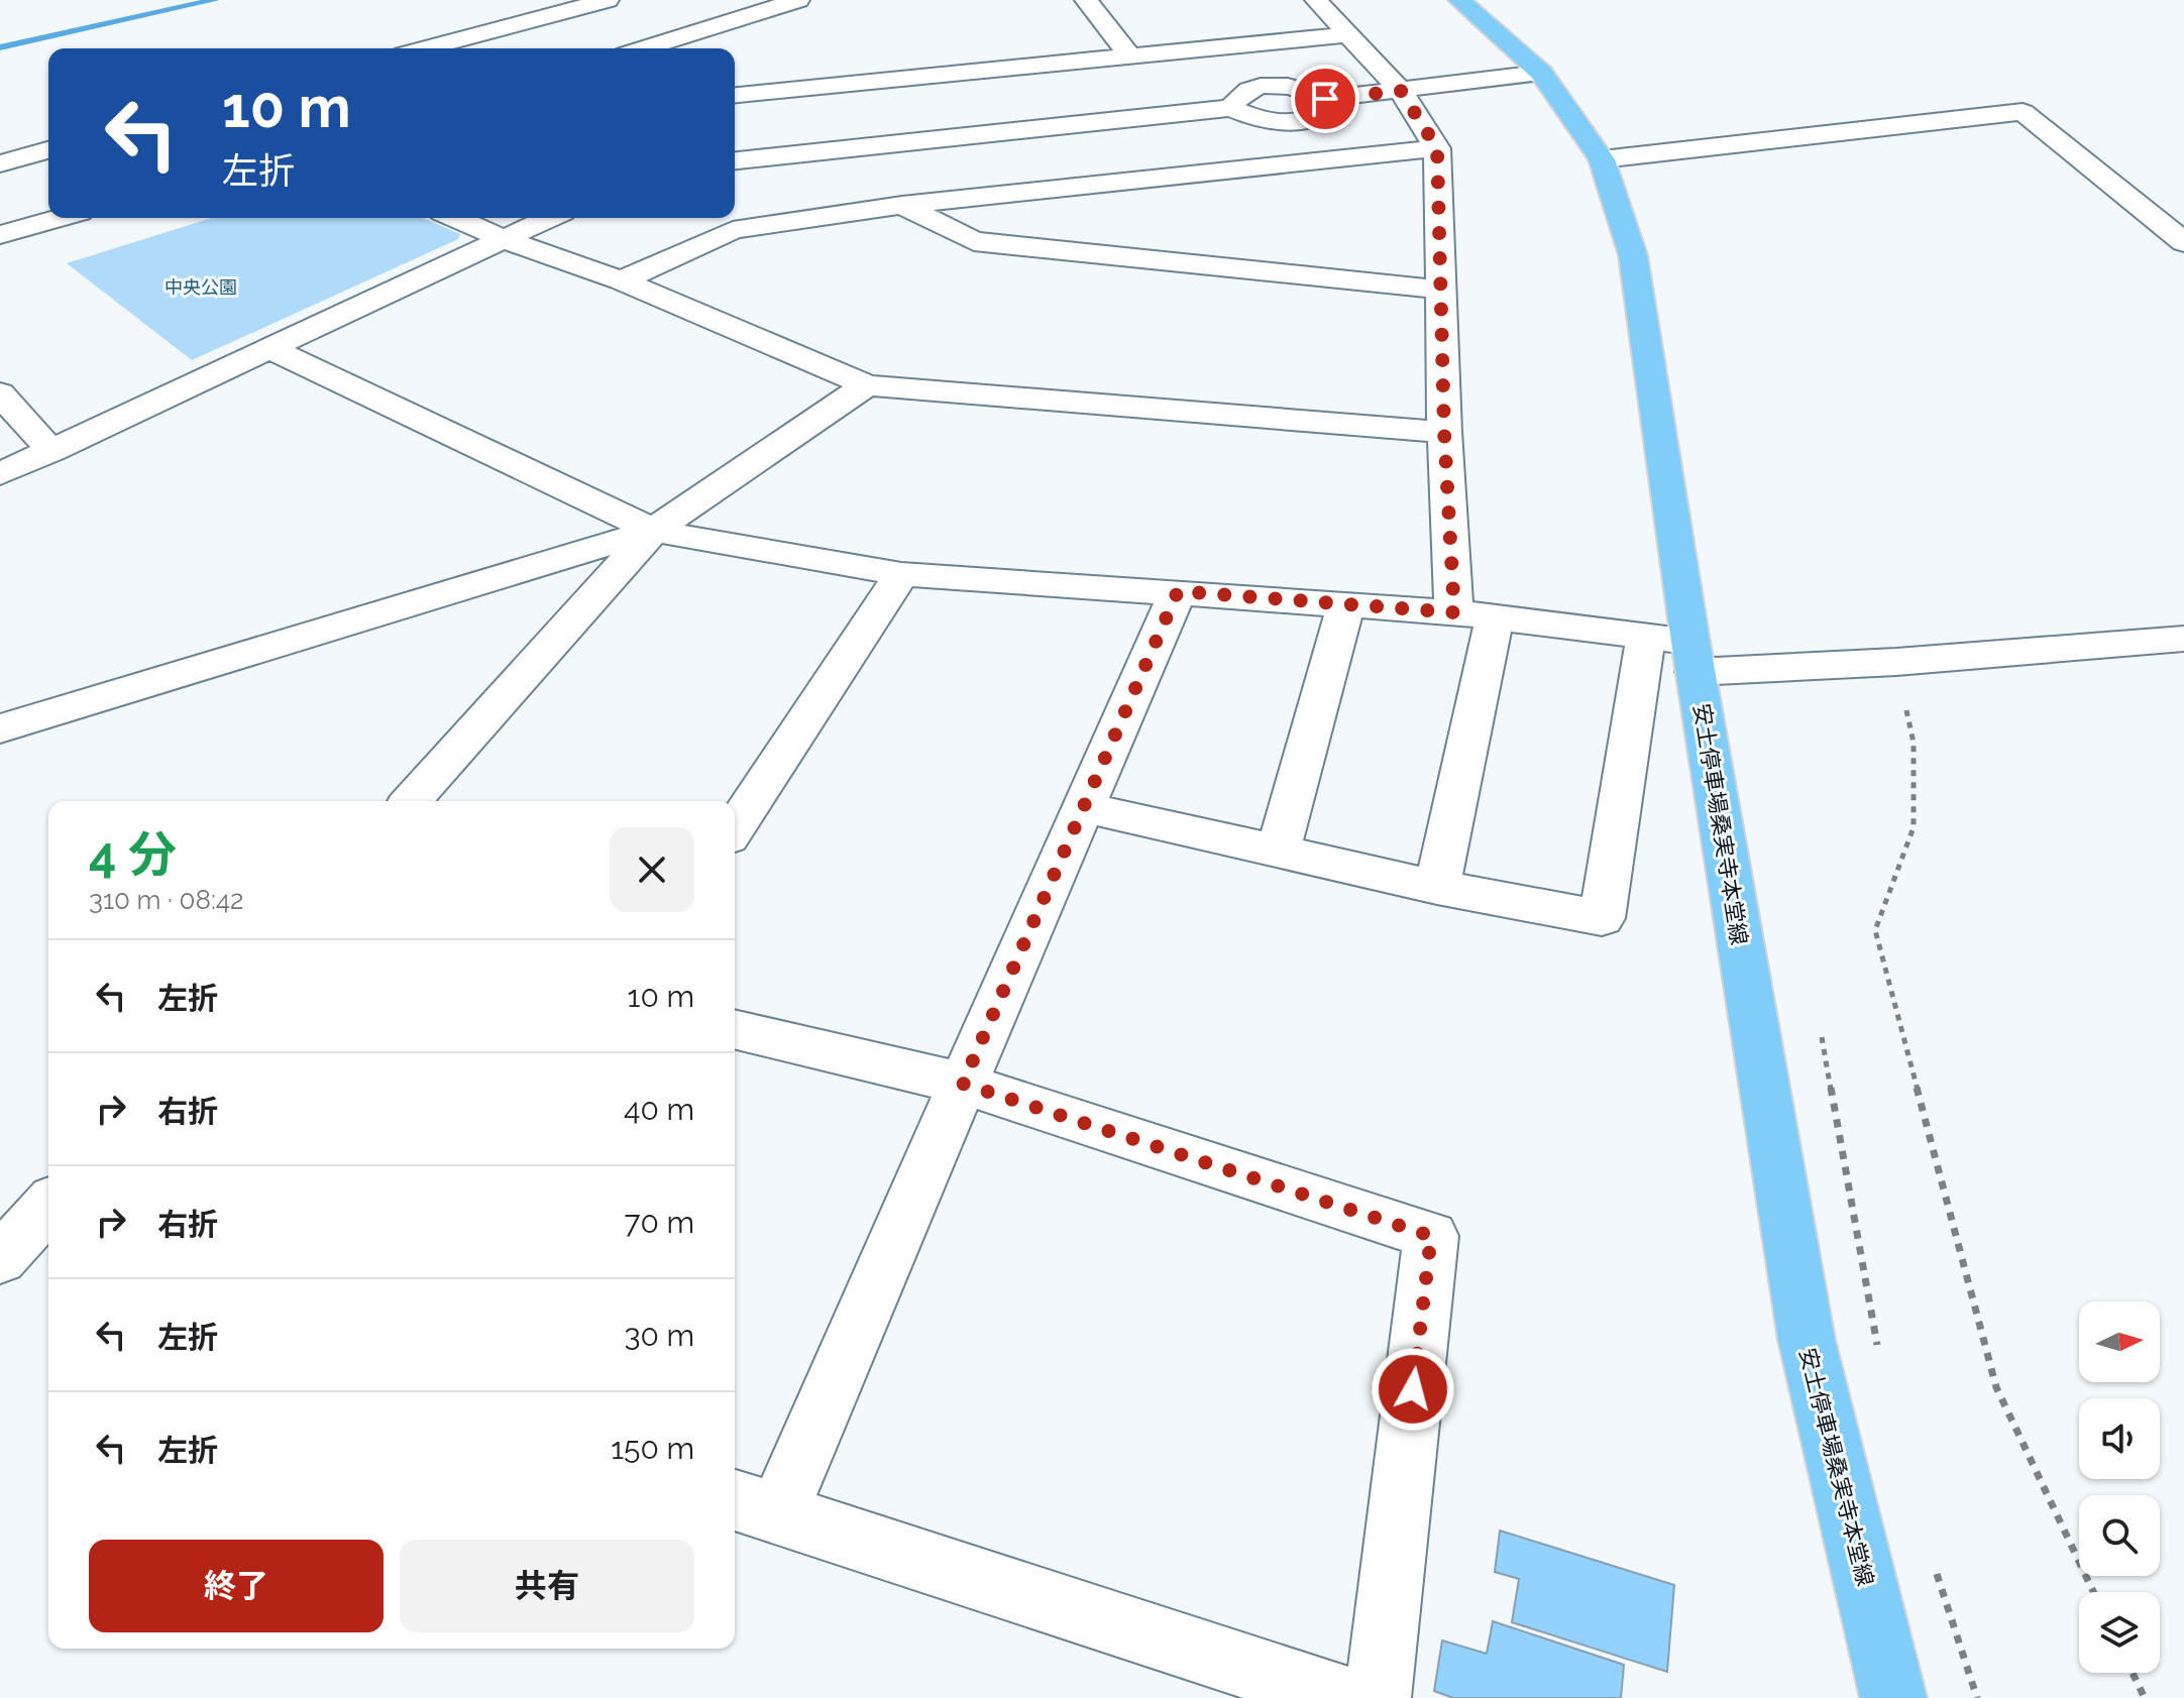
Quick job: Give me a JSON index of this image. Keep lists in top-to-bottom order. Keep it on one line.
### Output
{"streets":{"main road":["安土停車場桑実寺本堂線"]},"parks":["中央公園"],"north":"right","page":{"turn":["10 m","左折"],"heading":["4 分","310 m · 08:42"],"list":[{"name":"左折","value":"10 m"},{"name":"右折","value":"40 m"},{"name":"右折","value":"70 m"},{"name":"左折","value":"30 m"},{"name":"左折","value":"150 m"}],"buttons":["終了","共有"]}}
